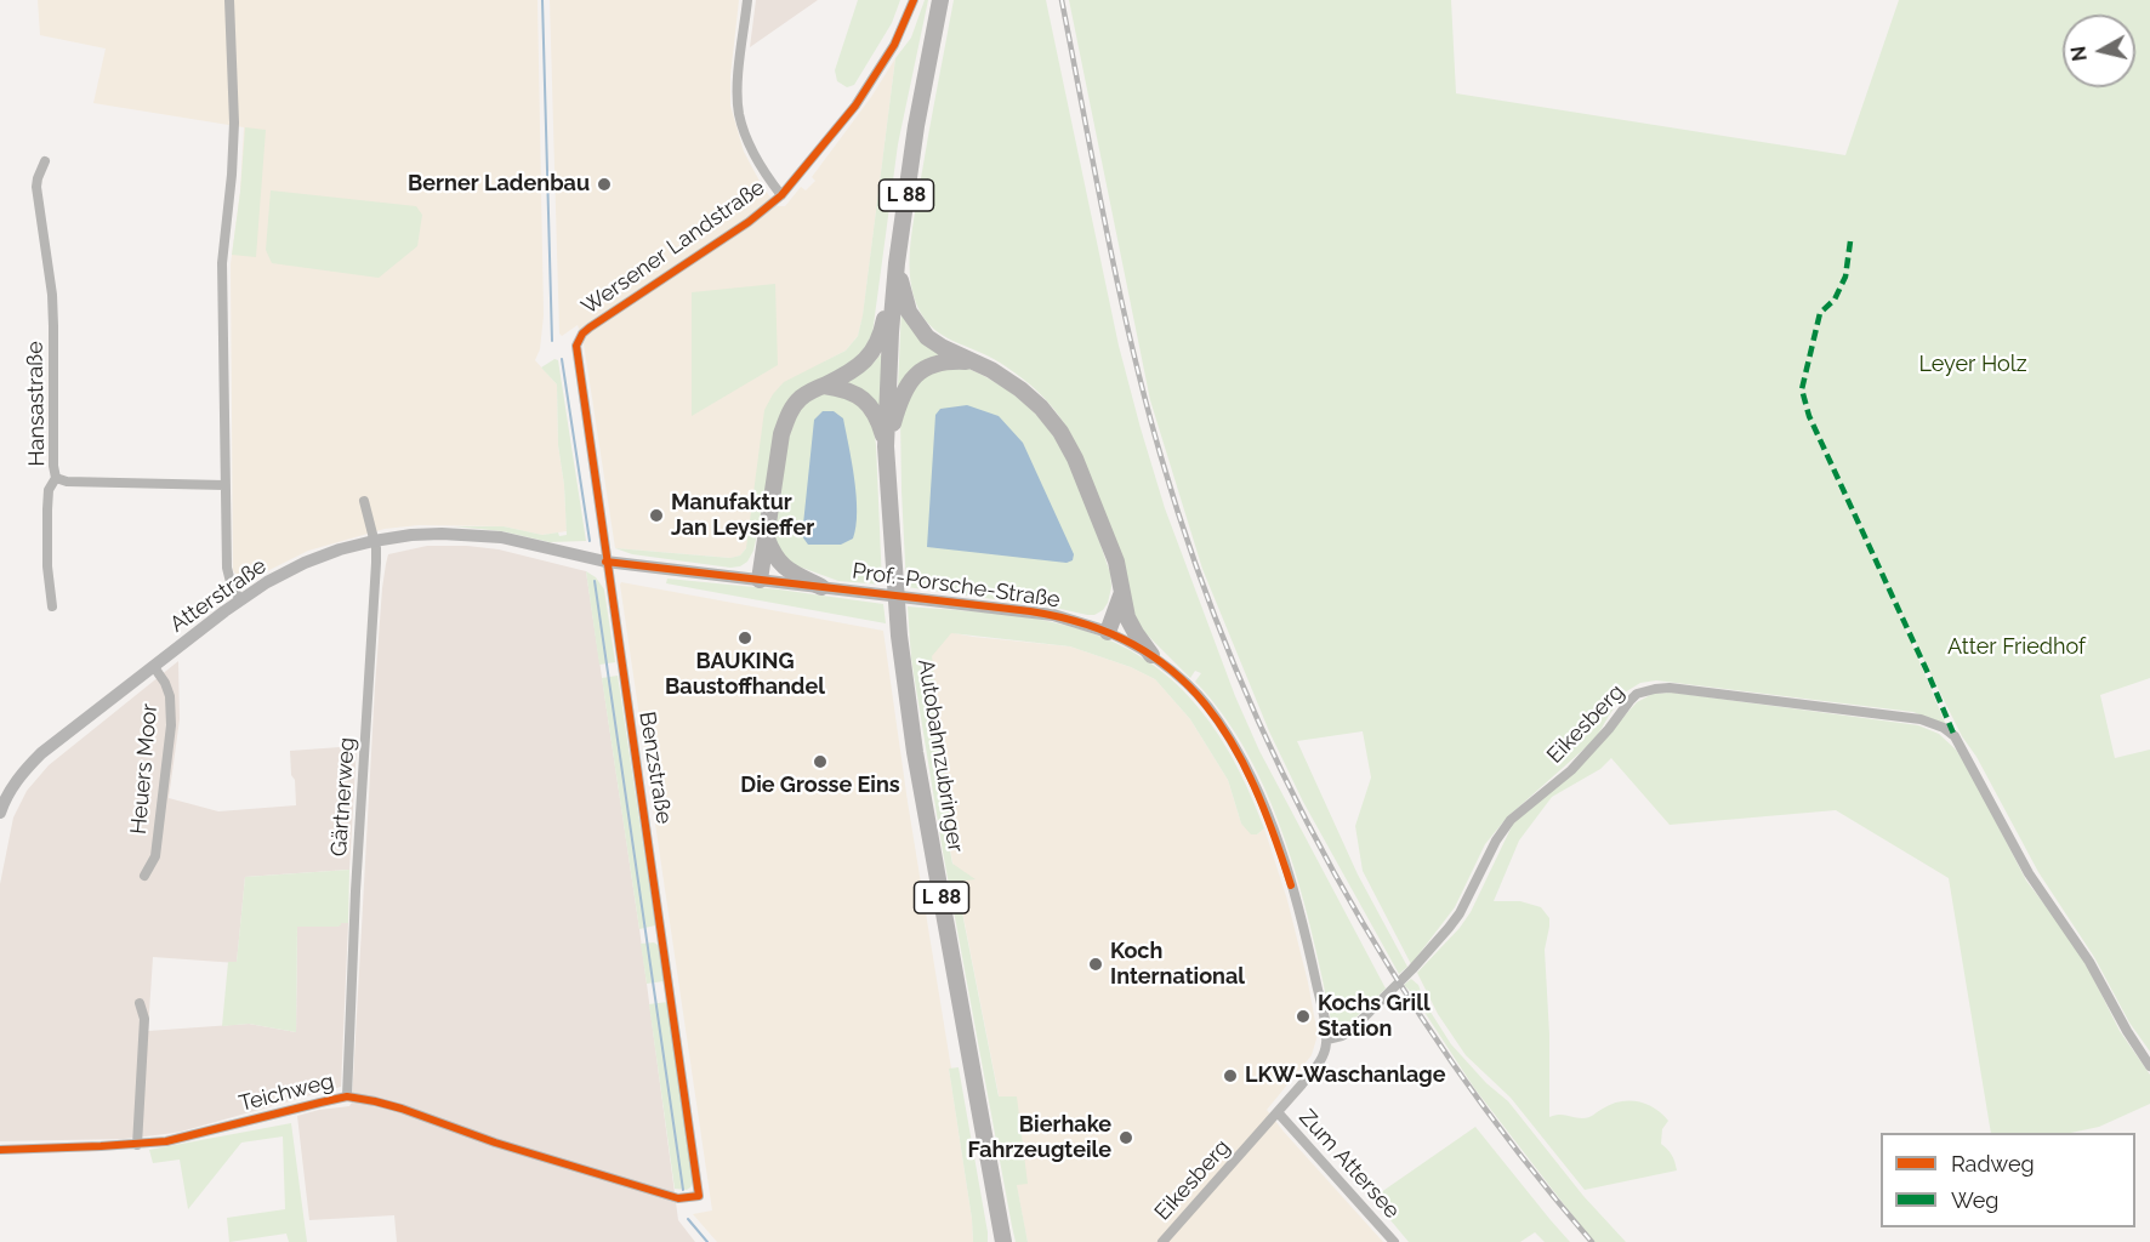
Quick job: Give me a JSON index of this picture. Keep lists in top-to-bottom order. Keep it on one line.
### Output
{"streets":{"highway":["L 88","Autobahnzubringer"],"street":["Wersener Landstraße","Hansastraße","Prof.-Porsche-Straße","Atterstraße","Eikesberg","Benzstraße","Heuers Moor","Gärtnerweg","Teichweg","Zum Attersee"]},"crossings":[["L 88","Autobahnzubringer"],["Wersener Landstraße","Benzstraße"],["Prof.-Porsche-Straße","Atterstraße"],["Prof.-Porsche-Straße","Eikesberg"],["Prof.-Porsche-Straße","Benzstraße"],["Atterstraße","Benzstraße"],["Atterstraße","Heuers Moor"],["Atterstraße","Gärtnerweg"],["Eikesberg","Zum Attersee"],["Benzstraße","Teichweg"],["Gärtnerweg","Teichweg"]],"parks":["Leyer Holz","Atter Friedhof"],"places":["Berner Ladenbau","Manufaktur Jan Leysieffer","BAUKING Baustoffhandel","Die Grosse Eins","Koch International","Kochs Grill Station","LKW-Waschanlage","Bierhake Fahrzeugteile"],"legend":["Radweg","Weg"],"north":"left"}
